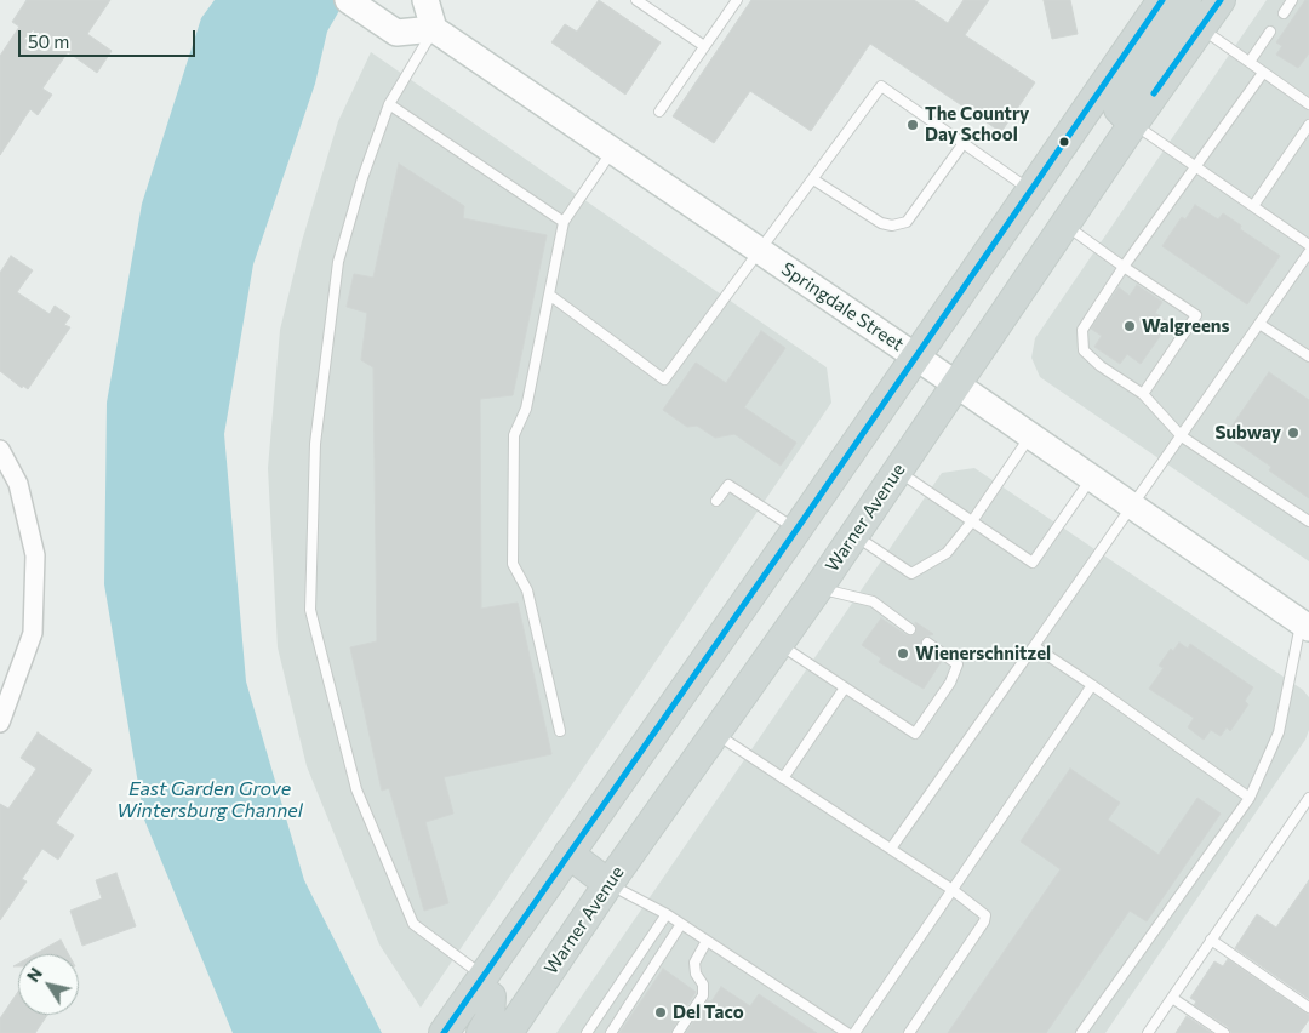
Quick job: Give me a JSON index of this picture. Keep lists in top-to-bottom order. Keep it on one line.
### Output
{"streets":{"main road":["Springdale Street","Warner Avenue"]},"crossings":[["Springdale Street","Warner Avenue"]],"water":["East Garden Grove Wintersburg Channel"],"places":["The Country Day School","Walgreens","Subway","Wienerschnitzel","Del Taco"],"scale_bar":"50 m","north":"top left"}
